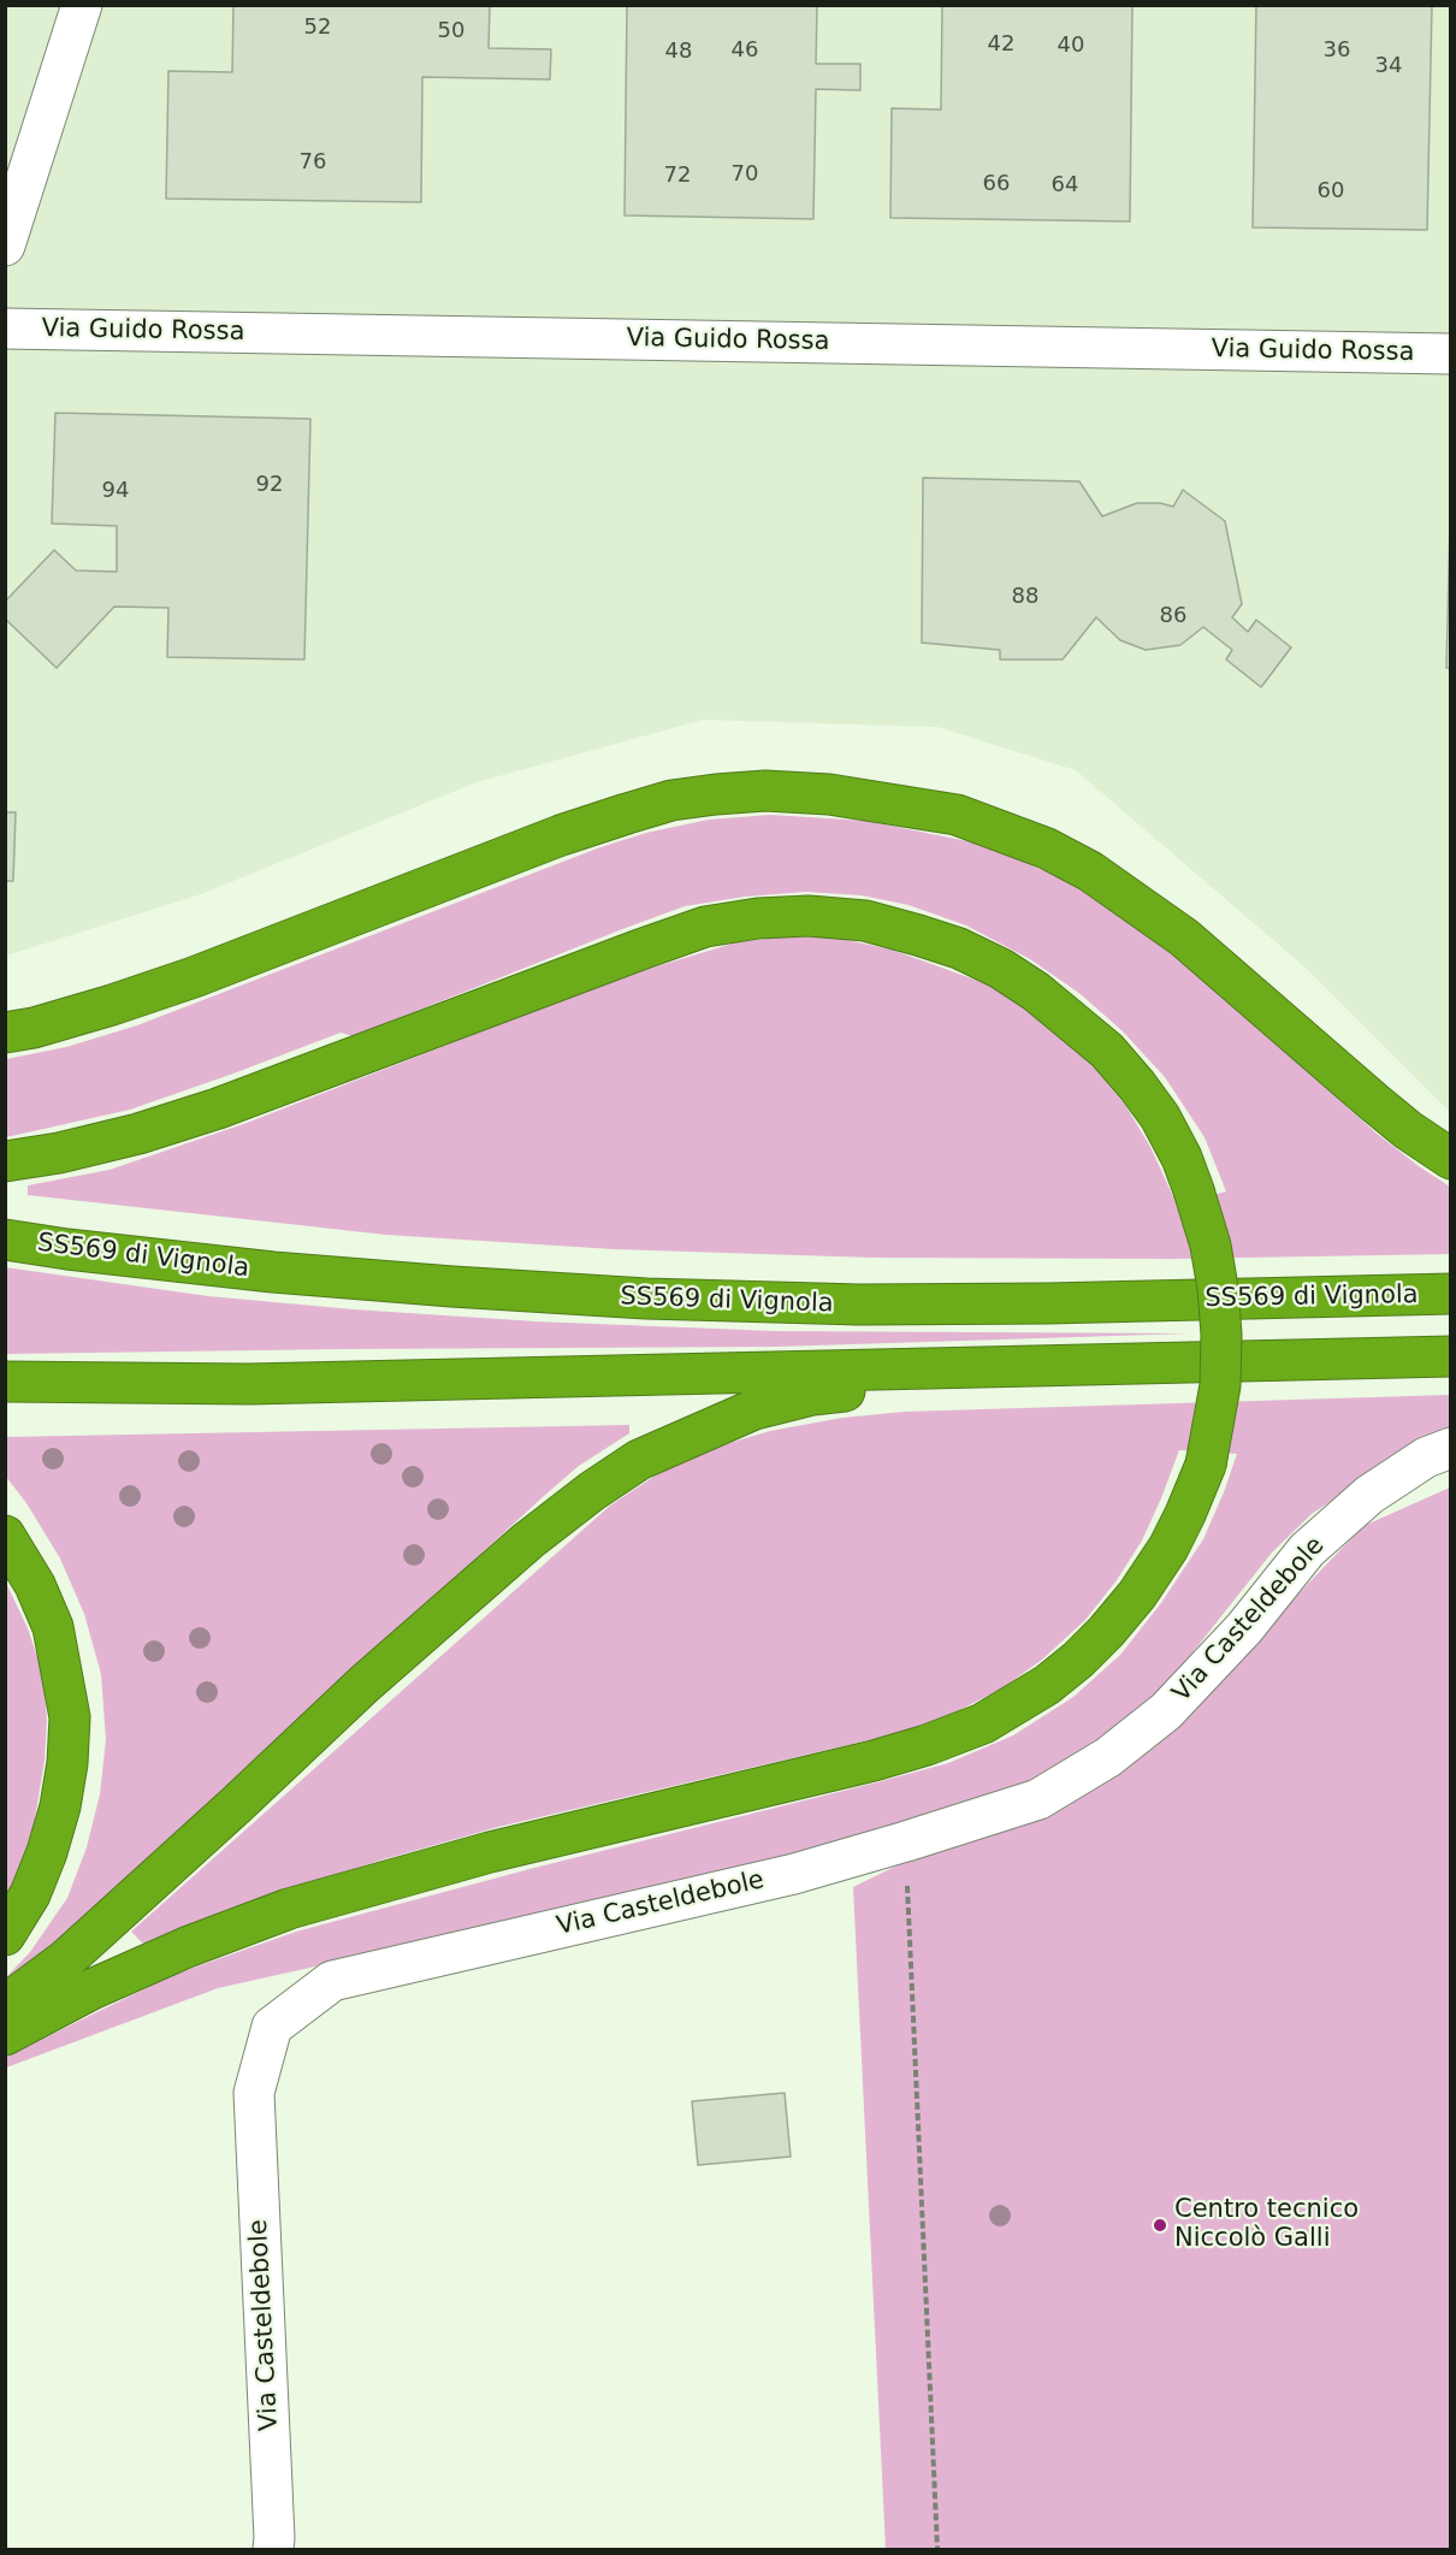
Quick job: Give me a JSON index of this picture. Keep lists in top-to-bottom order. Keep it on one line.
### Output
{"streets":{"highway":["SS569 di Vignola"],"street":["Via Guido Rossa","Via Casteldebole"]},"places":["Centro tecnico Niccolò Galli"],"house_numbers":["52","50","42","40","46","36","48","34","76","70","72","66","64","60","92","94","88","86"]}
